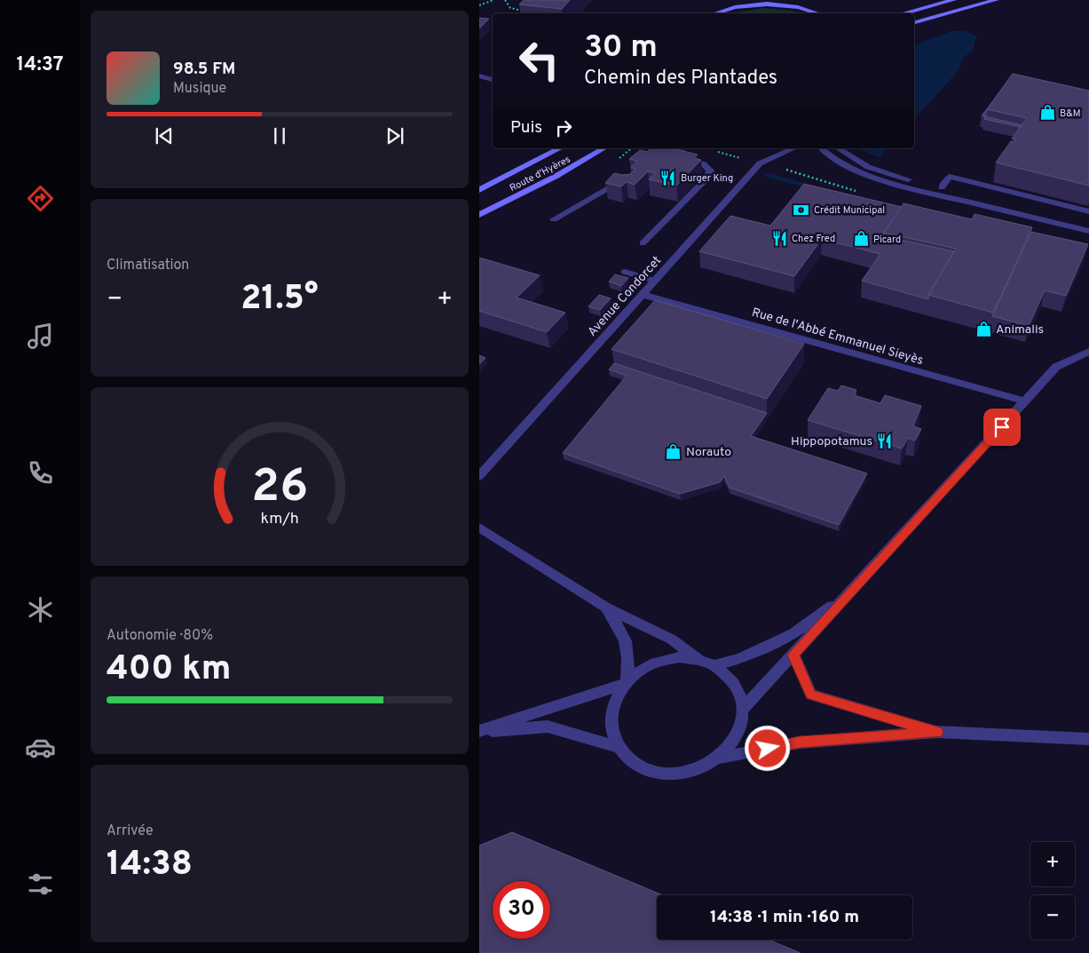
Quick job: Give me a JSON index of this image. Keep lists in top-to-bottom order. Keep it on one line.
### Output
{"streets":{"main road":["Route d'Hyères"],"street":["Avenue Condorcet","Rue de l'Abbé Emmanuel Sieyès"]},"crossings":[["Avenue Condorcet","Rue de l'Abbé Emmanuel Sieyès"]],"places":{"shop":["B&M","Picard","Animalis","Norauto"],"restaurant":["Burger King","Chez Fred","Hippopotamus"],"bank":["Crédit Municipal"]},"page":{"tabs":"14:37","turn":["30 m","Chemin des Plantades"],"song":["98.5 FM","Musique"],"then":"Puis","tile":["Climatisation",["Autonomie · 80%","400 km"],["Arrivée","14:38"]],"heat":["−","21.5°","+"],"map_buttons":["+","−"],"limit":"30","trip":"14:38 · 1 min · 160 m","gauge":["26","km/h"]}}
